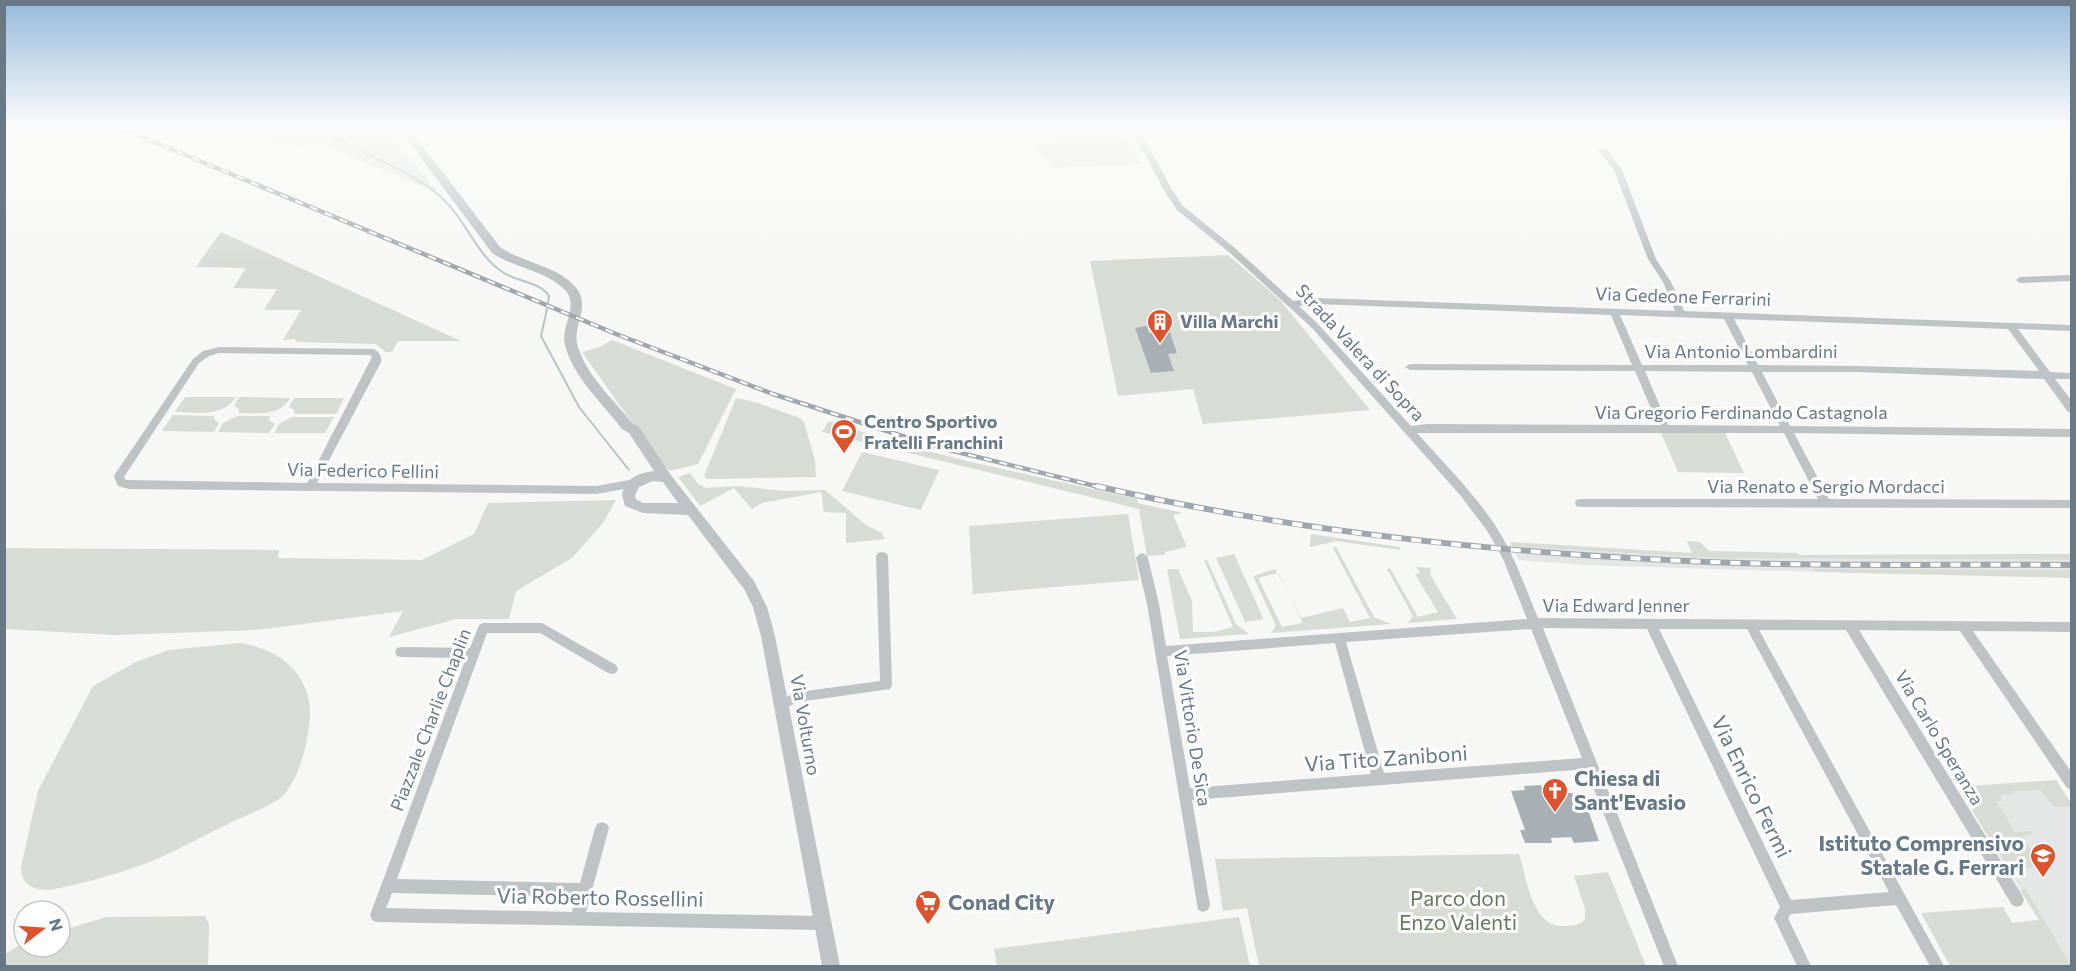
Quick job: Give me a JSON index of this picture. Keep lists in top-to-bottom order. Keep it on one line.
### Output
{"streets":{"street":["Via Gedeone Ferrarini","Via Antonio Lombardini","Strada Valera di Sopra","Via Gregorio Ferdinando Castagnola","Via Federico Fellini","Via Renato e Sergio Mordacci","Via Edward Jenner","Piazzale Charlie Chaplin","Via Volturno","Via Vittorio De Sica","Via Carlo Speranza","Via Tito Zaniboni","Via Enrico Fermi","Via Roberto Rossellini"]},"crossings":[["Via Gedeone Ferrarini","Strada Valera di Sopra"],["Strada Valera di Sopra","Via Gregorio Ferdinando Castagnola"],["Strada Valera di Sopra","Via Edward Jenner"],["Strada Valera di Sopra","Via Tito Zaniboni"],["Via Federico Fellini","Via Volturno"],["Via Edward Jenner","Via Vittorio De Sica"],["Via Edward Jenner","Via Carlo Speranza"],["Via Edward Jenner","Via Enrico Fermi"],["Piazzale Charlie Chaplin","Via Roberto Rossellini"],["Via Volturno","Via Roberto Rossellini"],["Via Vittorio De Sica","Via Tito Zaniboni"]],"parks":["Parco don Enzo Valenti"],"places":{"building":["Villa Marchi"],"sports":["Centro Sportivo Fratelli Franchini"],"church":["Chiesa di Sant'Evasio"],"school or university":["Istituto Comprensivo Statale G. Ferrari"],"supermarket":["Conad City"]},"north":"right"}
